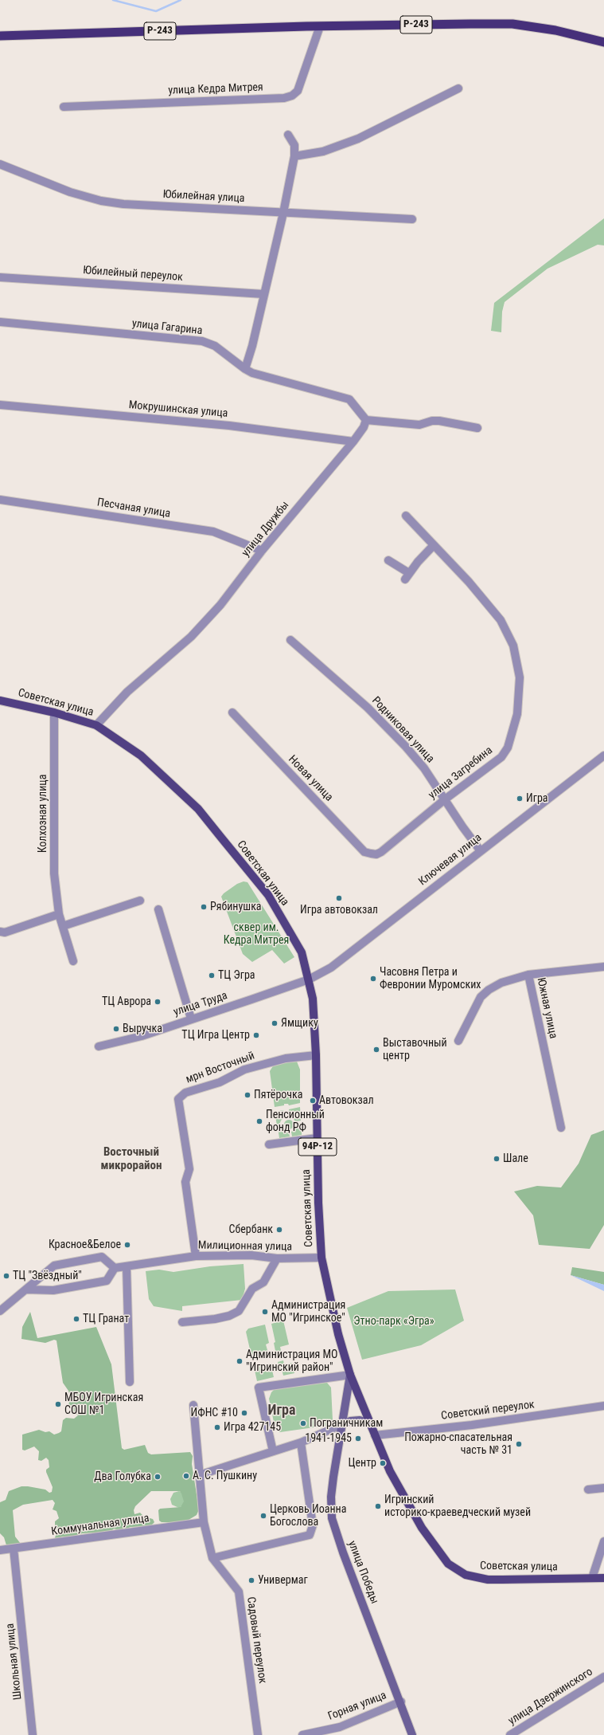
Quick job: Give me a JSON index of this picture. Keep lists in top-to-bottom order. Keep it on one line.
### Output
{"streets":{"highway":["Р-243"],"main road":["Советская улица","94Р-12","улица Победы"],"street":["улица Кедра Митрея","Юбилейная улица","Юбилейный переулок","улица Гагарина","Мокрушинская улица","Песчаная улица","улица Дружбы","Родниковая улица","улица Загребина","Новая улица","Колхозная улица","Ключевая улица","улица Труда","Южная улица","мрн Восточный","Милиционная улица","Советский переулок","Коммунальная улица","Садовый переулок","Школьная улица","улица Дзержинского","Горная улица"]},"crossings":[["Р-243","улица Кедра Митрея"],["улица Гагарина","улица Дружбы"],["Мокрушинская улица","улица Дружбы"],["Песчаная улица","улица Дружбы"],["улица Дружбы","Советская улица"],["Советская улица","Колхозная улица"],["Советская улица","Ключевая улица"],["Советская улица","улица Труда"],["Советская улица","мрн Восточный"],["Советская улица","Милиционная улица"],["Советская улица","Советский переулок"],["Советская улица","улица Победы"],["Родниковая улица","улица Загребина"],["Родниковая улица","Ключевая улица"],["улица Загребина","Новая улица"],["Ключевая улица","улица Труда"],["мрн Восточный","Милиционная улица"],["Коммунальная улица","Школьная улица"],["улица Победы","Горная улица"]],"districts":["Восточный микрорайон","Игра"],"parks":["сквер им. Кедра Митрея","Этно-парк «Эгра»"],"places":["Игра","Игра автовокзал","Рябинушка","ТЦ Эгра","Часовня Петра и Февронии Муромских","ТЦ Аврора","Ямщику","Выручка","ТЦ Игра Центр","Выставочный центр","Пятёрочка","Автовокзал","Пенсионный фонд РФ","Шале","Сбербанк","Красное&Белое","ТЦ \"Звёздный\"","Администрация МО \"Игринское\"","ТЦ Гранат","Администрация МО \"Игринский район\"","МБОУ Игринская СОШ №1","ИФНС #10","Пограничникам","Игра 427145","1941-1945","Пожарно-спасательная часть № 31","Центр","А. С. Пушкину","Два Голубка","Игринский историко-краеведческий музей","Церковь Иоанна Богослова","Универмаг"]}
